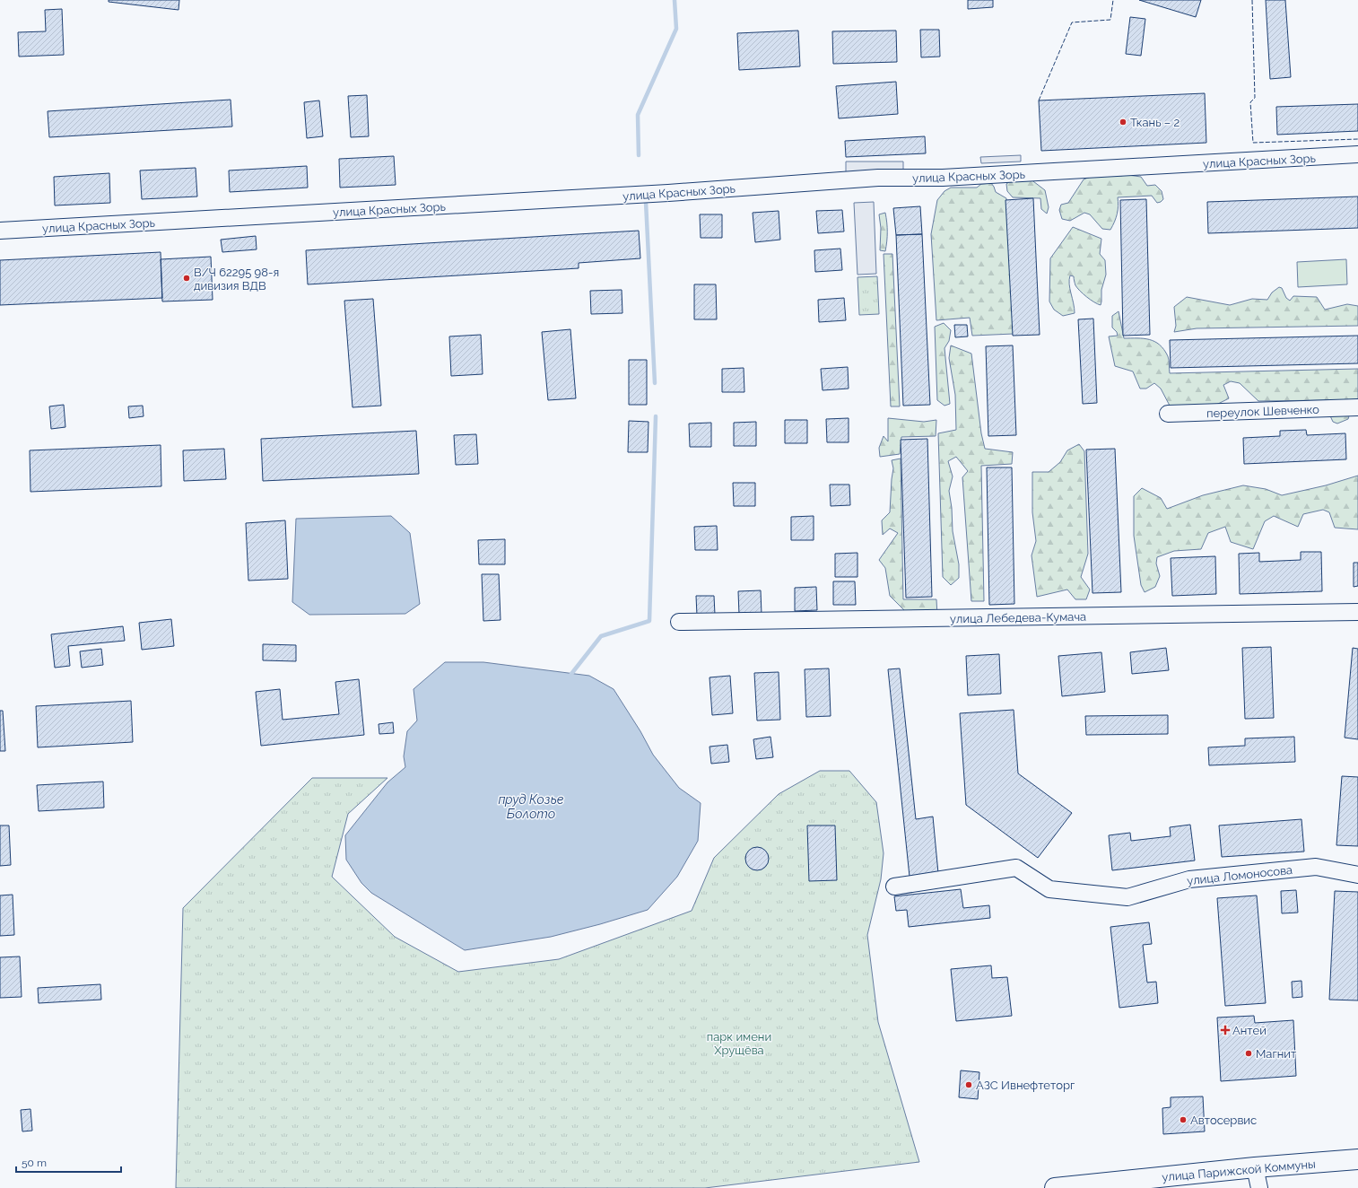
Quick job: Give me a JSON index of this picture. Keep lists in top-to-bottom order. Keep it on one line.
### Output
{"streets":{"main road":["улица Парижской Коммуны"],"street":["улица Красных Зорь","переулок Шевченко","улица Лебедева-Кумача","улица Ломоносова"]},"water":["пруд Козье Болото"],"parks":["парк имени Хрущёва"],"places":{"other":["Ткань – 2","В/Ч 62295 98-я дивизия ВДВ","Магнит","АЗС Ивнефтеторг","Автосервис"],"health":["Антей"]},"scale_bar":"50 m"}
